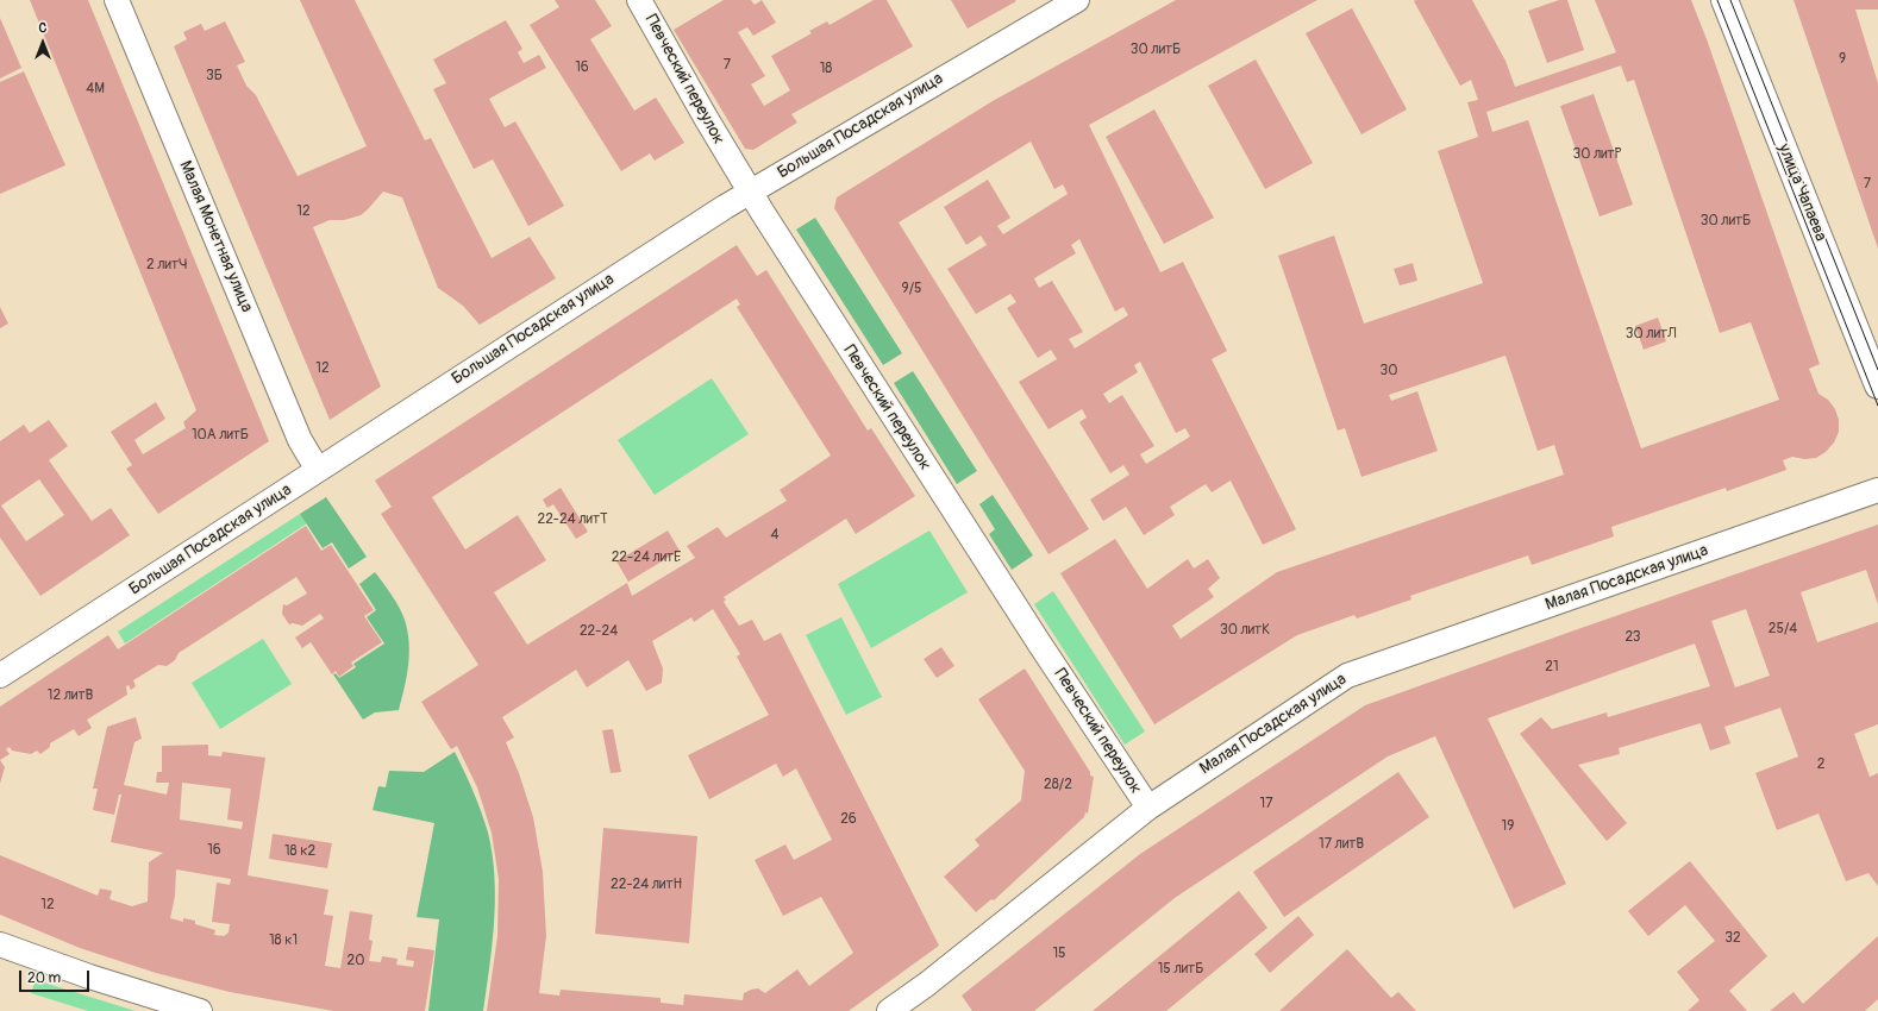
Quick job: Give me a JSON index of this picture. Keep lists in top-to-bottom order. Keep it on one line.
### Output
{"streets":{"street":["Певческий переулок","Большая Посадская улица","улица Чапаева","Малая Монетная улица","Малая Посадская улица"]},"crossings":[["Певческий переулок","Большая Посадская улица"],["Певческий переулок","Малая Посадская улица"],["Большая Посадская улица","Малая Монетная улица"]],"house_numbers":["30 литБ","9","7","16","18","3Б","4М","30 литР","7","12","30 литБ","2 литЧ","9/5","30 литЛ","12","30","10А литБ","22-24 литТ","4","22-24 литЕ","25/4","30 литК","22-24","23","21","12 литВ","2","28/2","17","26","19","17 литВ","16","18 к2","22-24 литН","12","32","18 к1","15","20","15 литБ"],"scale_bar":"20 m","north":"top"}
